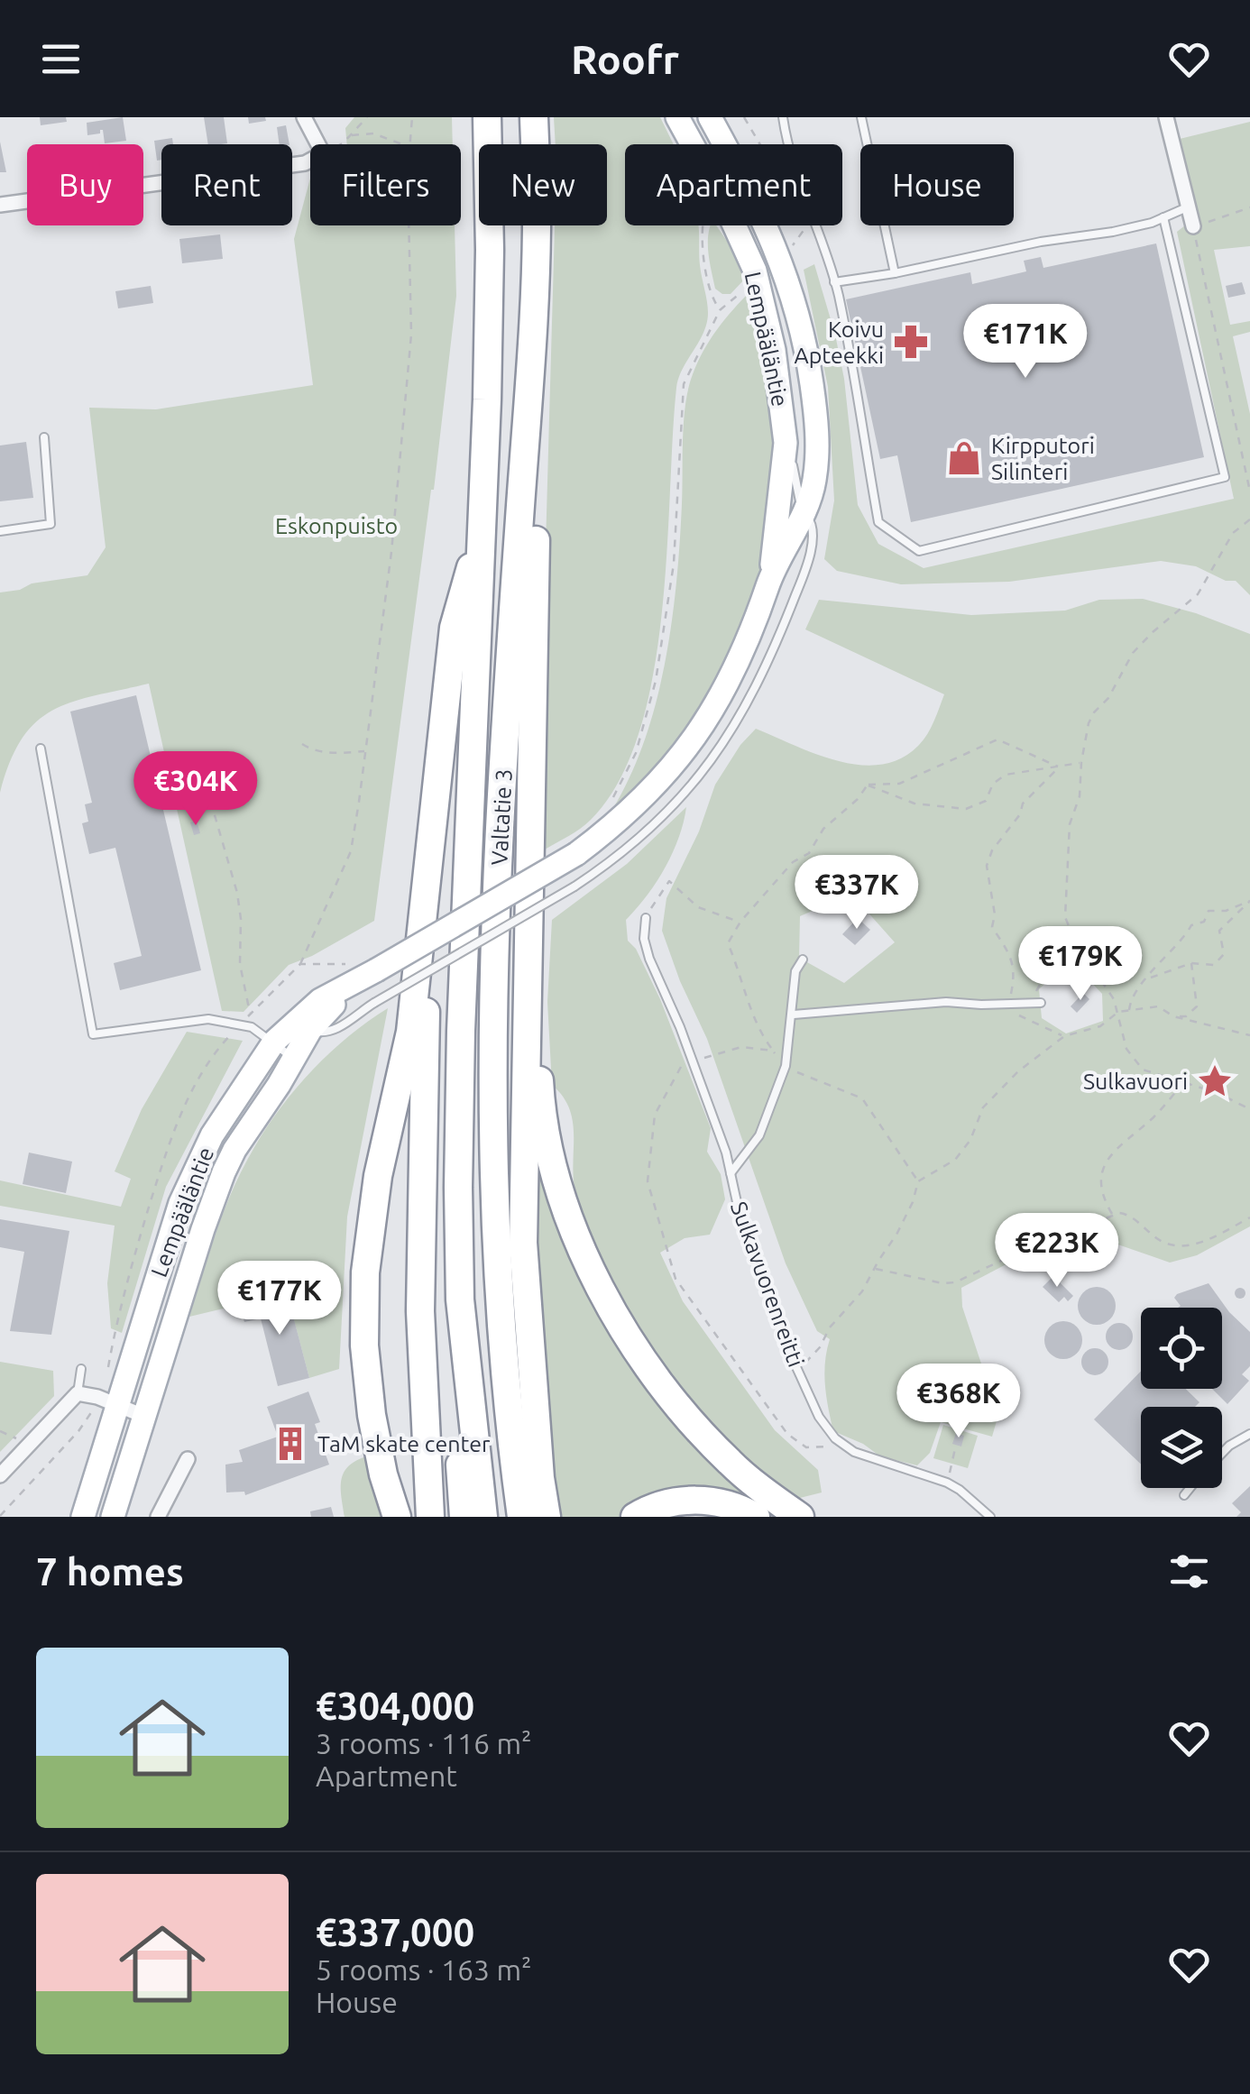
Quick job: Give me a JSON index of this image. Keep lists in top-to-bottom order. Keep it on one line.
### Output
{"streets":{"highway":["Valtatie 3"],"main road":["Lempääläntie"],"lane":["Sulkavuorenreitti"]},"parks":["Eskonpuisto"],"places":{"pharmacy":["Koivu Apteekki"],"shop":["Kirpputori Silinteri"],"place":["Sulkavuori"],"building":["TaM skate center"]},"page":{"header":"Roofr","chip":["Buy","Rent","Filters","New","Apartment","House"],"price":["€171K","€304K","€337K","€179K","€223K","€177K","€368K"],"heading":"7 homes","list":[{"name":"€304,000","note":"3 rooms · 116 m² · Apartment"},{"name":"€337,000","note":"5 rooms · 163 m² · House"}]}}
